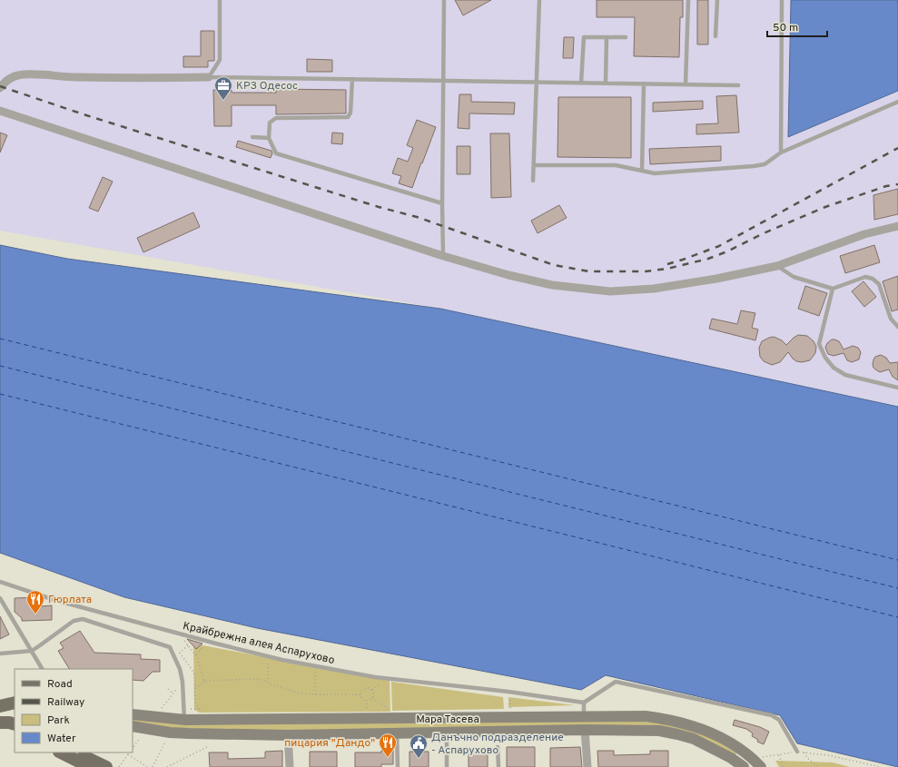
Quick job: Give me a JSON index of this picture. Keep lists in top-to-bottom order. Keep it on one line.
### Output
{"streets":{"main road":["Мара Тасева"],"lane":["Крайбрежна алея Аспарухово"]},"places":{"office":["КРЗ Одесос"],"restaurant":["Гюрлата","пицария \"Дандо\""],"public building":["Данъчно подразделение - Аспарухово"]},"legend":["Road","Railway","Park","Water"],"scale_bar":"50 m"}
